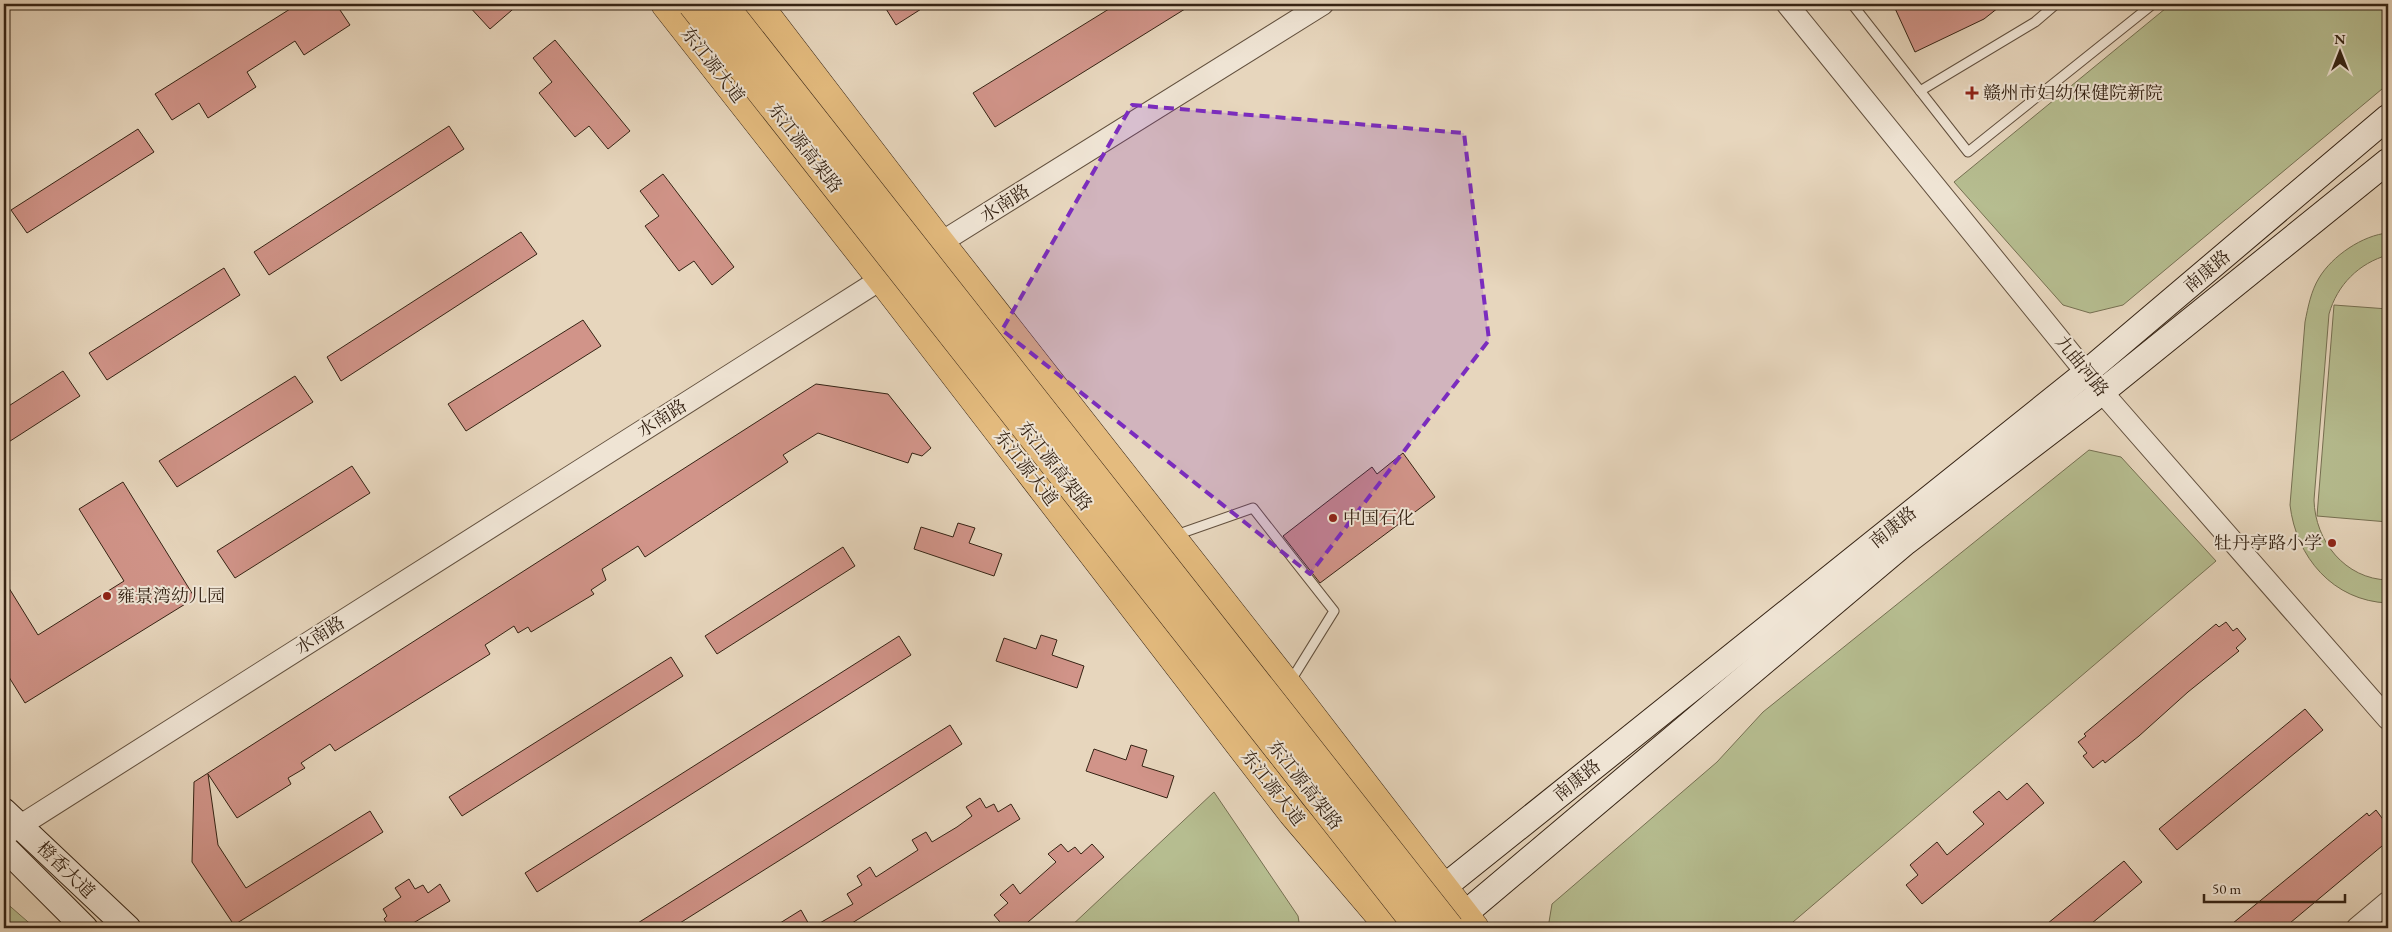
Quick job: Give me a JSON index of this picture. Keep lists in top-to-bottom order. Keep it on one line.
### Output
{"streets":{"main road":["东江源大道","东江源高架路","南康路","橙香大道"],"street":["水南路","九曲河路"]},"crossings":[["东江源大道","水南路"],["东江源大道","南康路"],["东江源高架路","南康路"],["水南路","橙香大道"],["南康路","九曲河路"]],"places":{"health":["赣州市妇幼保健院新院"],"other":["中国石化","牡丹亭路小学","雍景湾幼儿园"]},"scale_bar":"50 m","north":"top"}
